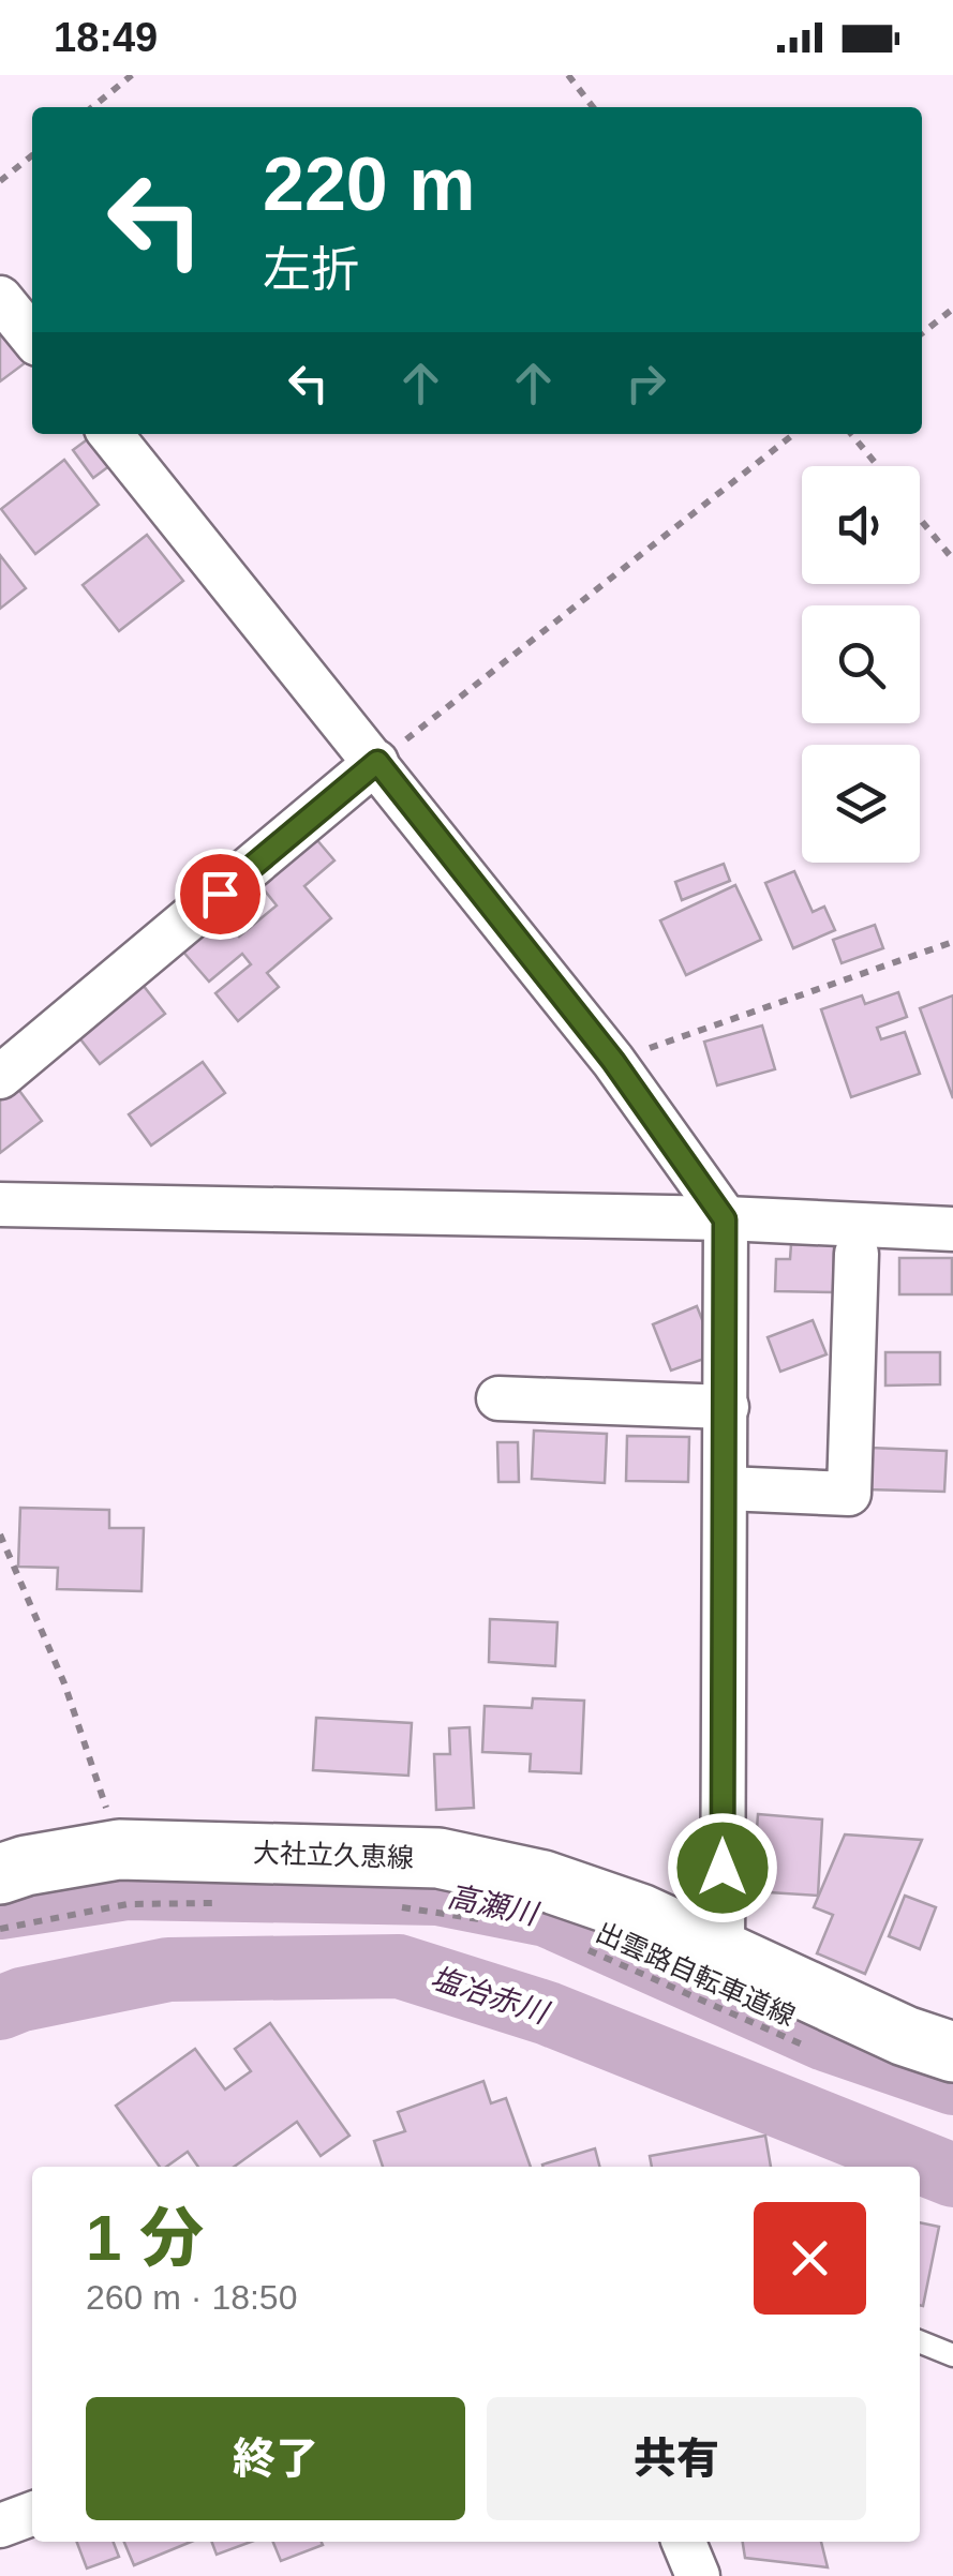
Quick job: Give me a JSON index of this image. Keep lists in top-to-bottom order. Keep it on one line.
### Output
{"streets":{"main road":["大社立久恵線"],"path":["出雲路自転車道線"]},"water":["高瀬川","塩冶赤川"],"page":{"status":"18:49","turn":["220 m","左折"],"heading":["1 分","260 m · 18:50"],"buttons":["終了","共有"]}}
